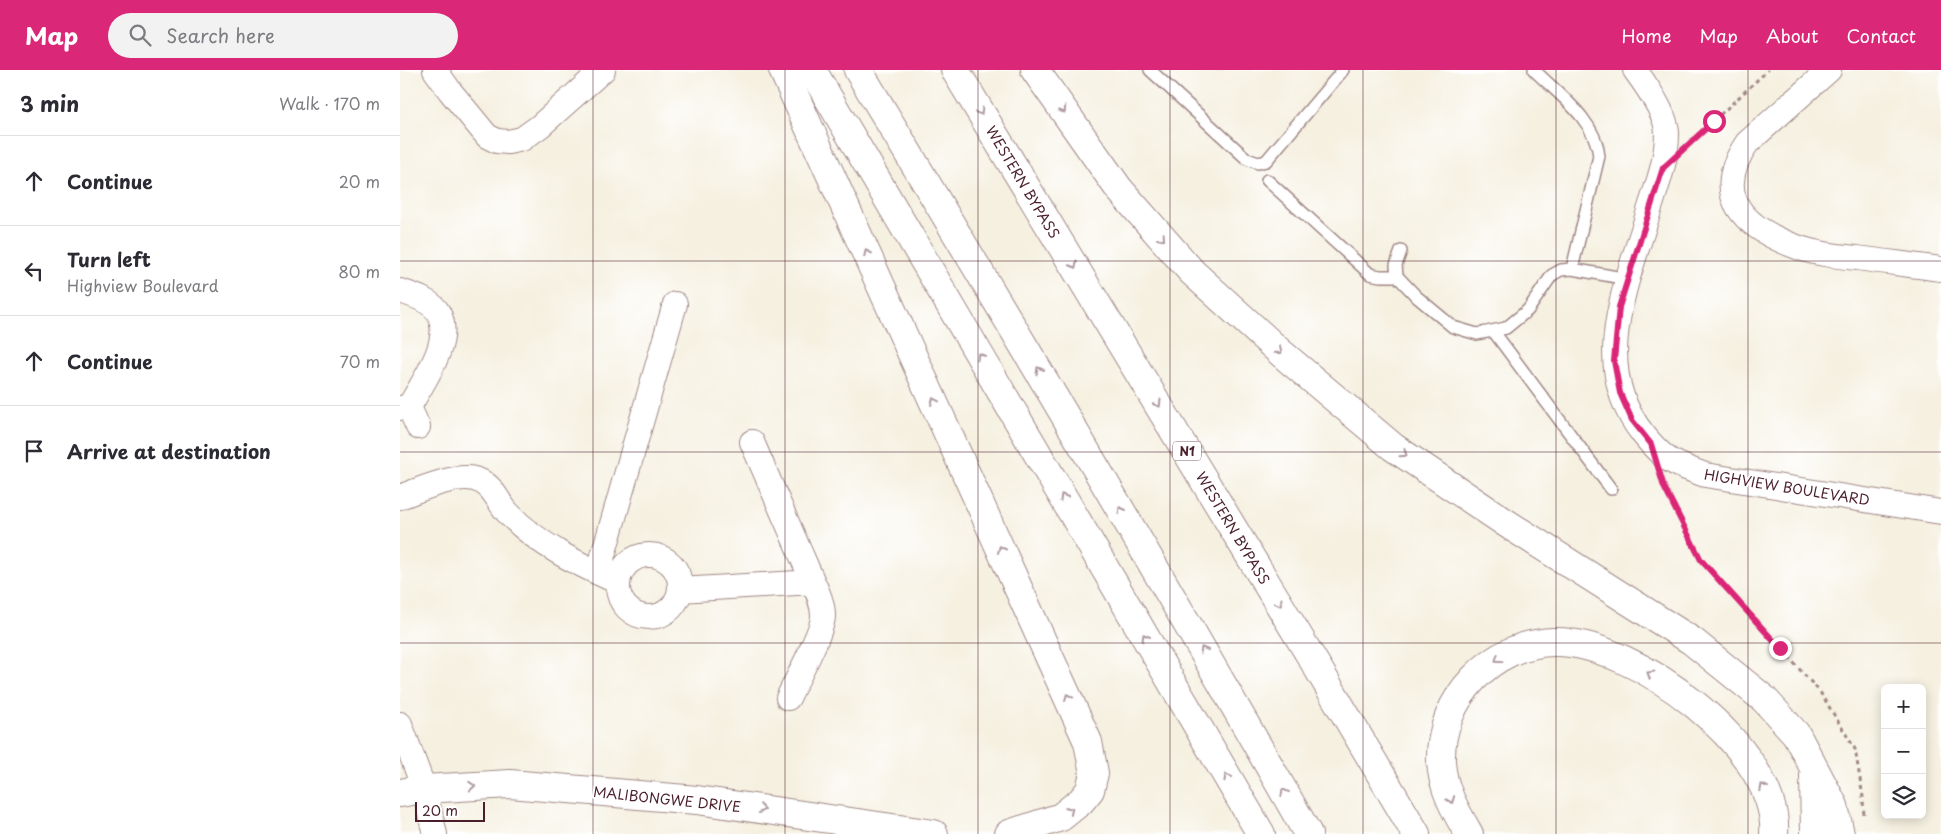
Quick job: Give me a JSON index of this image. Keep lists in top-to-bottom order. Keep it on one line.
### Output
{"streets":{"main road":["WESTERN BYPASS","N1","MALIBONGWE DRIVE"],"street":["HIGHVIEW BOULEVARD"]},"one_way":["MALIBONGWE DRIVE"],"scale_bar":"20 m","page":{"header":"Map","search":"Search here","nav":["Home","Map","About","Contact"],"heading":["3 min","Walk · 170 m"],"list":[["Continue","20 m"],["Turn left","Highview Boulevard","80 m"],["Continue","70 m"],"Arrive at destination"],"map_buttons":["+","−"],"scale":"20 m"}}
